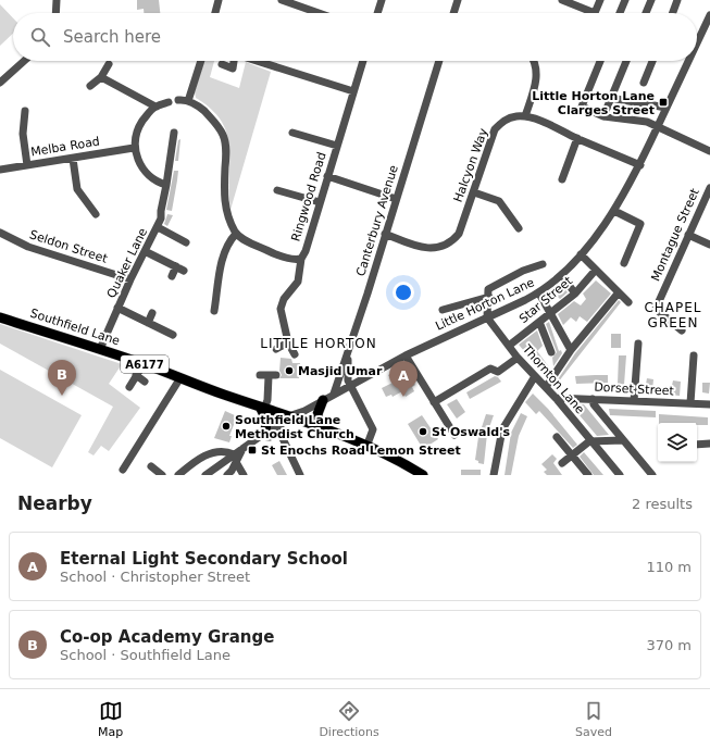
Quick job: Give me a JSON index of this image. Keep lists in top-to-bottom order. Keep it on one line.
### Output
{"streets":{"main road":["Southfield Lane","A6177"],"street":["Melba Road","Halcyon Way","Ringwood Road","Canterbury Avenue","Montague Street","Seldon Street","Quaker Lane","Star Street","Little Horton Lane","Thornton Lane","Dorset Street"]},"crossings":[["Halcyon Way","Canterbury Avenue"],["Halcyon Way","Little Horton Lane"],["Canterbury Avenue","Little Horton Lane"],["Seldon Street","Quaker Lane"],["Quaker Lane","Southfield Lane"],["Star Street","Thornton Lane"],["Little Horton Lane","Southfield Lane"],["Little Horton Lane","A6177"],["Little Horton Lane","Thornton Lane"],["Southfield Lane","A6177"],["Thornton Lane","Dorset Street"]],"districts":["CHAPEL GREEN","LITTLE HORTON"],"places":{"transit":["Little Horton Lane Clarges Street","St Enochs Road Lemon Street"],"other":["Masjid Umar","Southfield Lane Methodist Church","St Oswald's"]},"page":{"search":"Search here","pins":["B","A"],"heading":["Nearby","2 results"],"list":[{"mark":"A","name":"Eternal Light Secondary School","note":"School · Christopher Street","value":"110 m"},{"mark":"B","name":"Co-op Academy Grange","note":"School · Southfield Lane","value":"370 m"}],"nav":["Map","Directions","Saved"]}}
